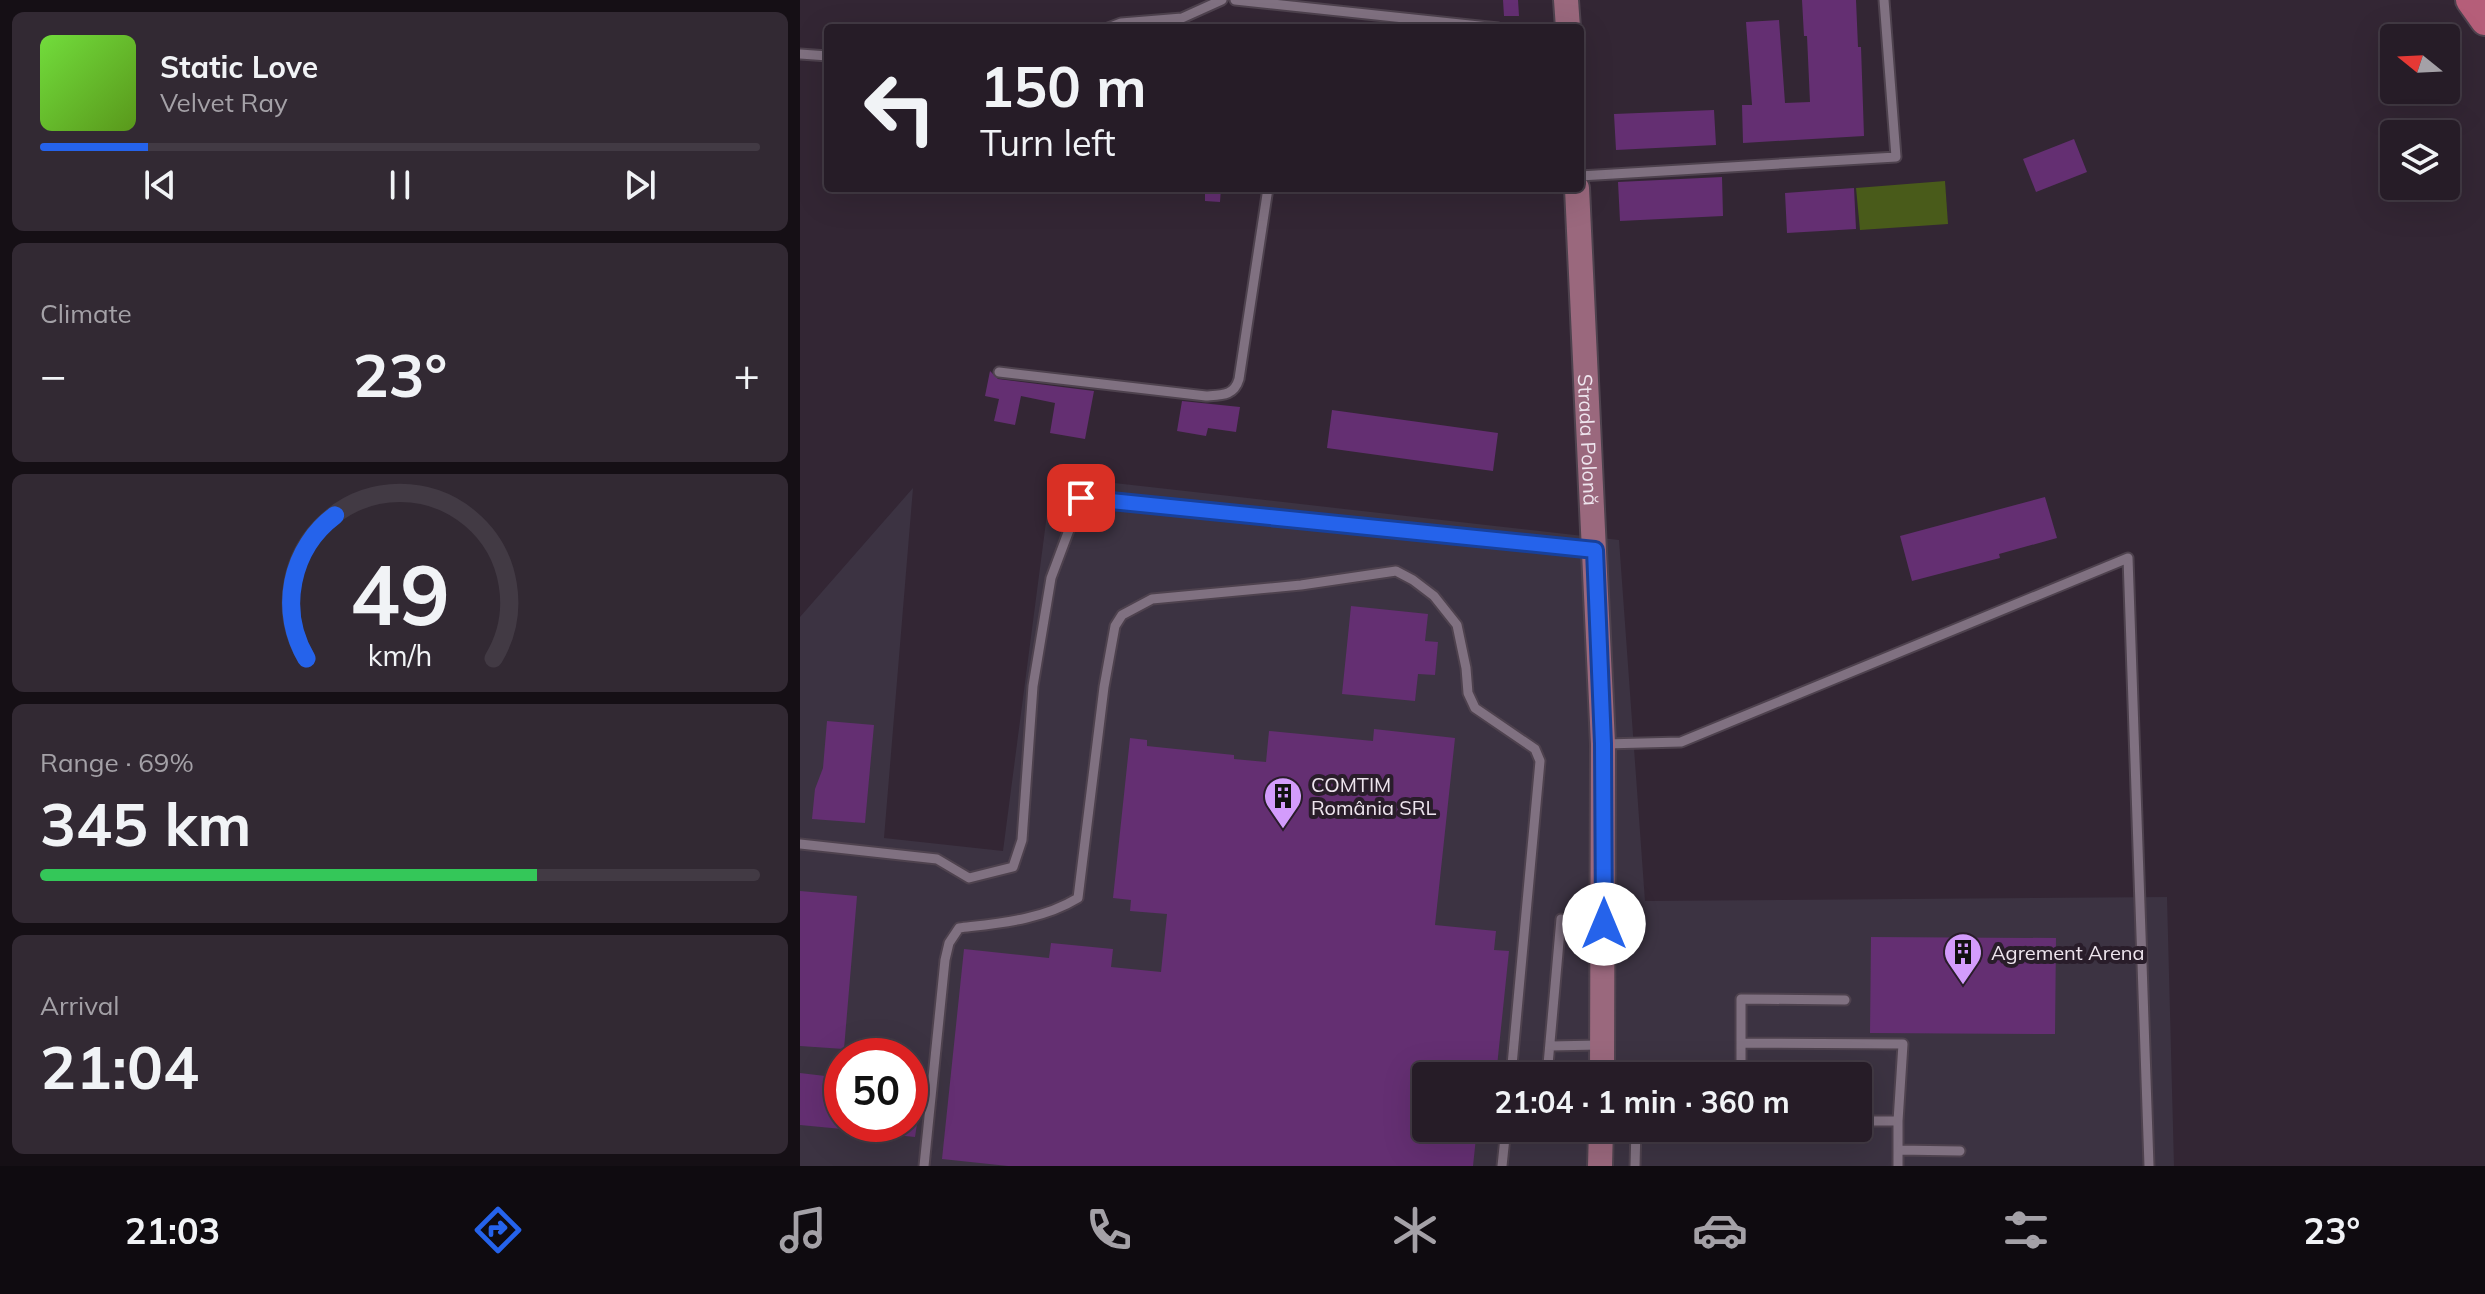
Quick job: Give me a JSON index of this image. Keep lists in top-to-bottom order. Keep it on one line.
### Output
{"streets":{"main road":["Strada Polonă"]},"places":{"building":["COMTIM România SRL","Agrement Arena"]},"north":"left","page":{"turn":["150 m","Turn left"],"song":["Static Love","Velvet Ray"],"tile":["Climate",["Range · 69%","345 km"],["Arrival","21:04"]],"heat":["−","23°","+"],"limit":"50","trip":"21:04 · 1 min · 360 m","tabs":["21:03","23°"],"gauge":["49","km/h"]}}
